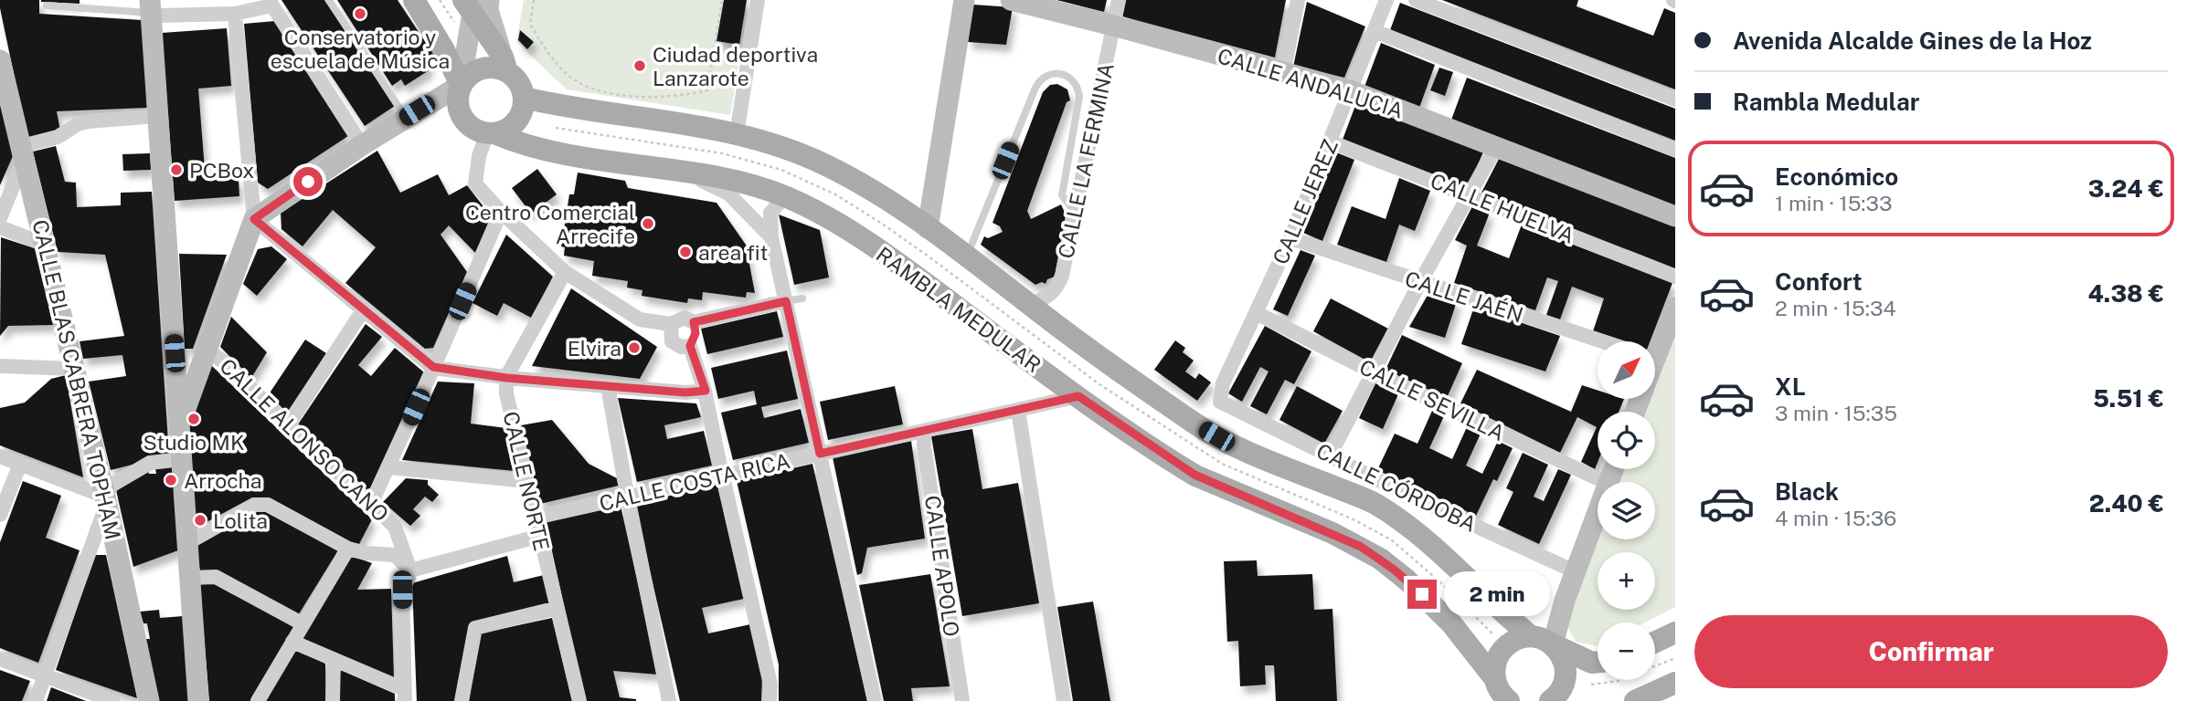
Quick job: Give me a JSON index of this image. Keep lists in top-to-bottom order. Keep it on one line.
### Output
{"streets":{"main road":["RAMBLA MEDULAR"],"street":["CALLE ANDALUCIA","CALLE LA FERMINA","CALLE JEREZ","CALLE HUELVA","CALLE JAÉN","CALLE BLAS CABRERA TOPHAM","CALLE SEVILLA","CALLE ALONSO CANO","CALLE NORTE","CALLE COSTA RICA","CALLE CÓRDOBA","CALLE APOLO"]},"crossings":[["CALLE ANDALUCIA","CALLE LA FERMINA"],["CALLE ANDALUCIA","CALLE JEREZ"],["CALLE JEREZ","CALLE HUELVA"],["CALLE JEREZ","CALLE JAÉN"],["CALLE JEREZ","CALLE SEVILLA"],["CALLE JEREZ","CALLE CÓRDOBA"],["RAMBLA MEDULAR","CALLE COSTA RICA"],["CALLE NORTE","CALLE COSTA RICA"],["CALLE COSTA RICA","CALLE APOLO"]],"places":["Conservatorio y escuela de Música","Ciudad deportiva Lanzarote","PCBox","Centro Comercial Arrecife","area fit","Elvira","Studio MK","Arrocha","Lolita"],"north":"top right","page":{"banner":["Avenida Alcalde Gines de la Hoz","Rambla Medular"],"list":[{"name":"Económico","note":"1 min · 15:33","value":"3.24 €"},{"name":"Confort","note":"2 min · 15:34","value":"4.38 €"},{"name":"XL","note":"3 min · 15:35","value":"5.51 €"},{"name":"Black","note":"4 min · 15:36","value":"2.40 €"}],"map_buttons":["+","−"],"bubble":"2 min","buttons":"Confirmar"}}
